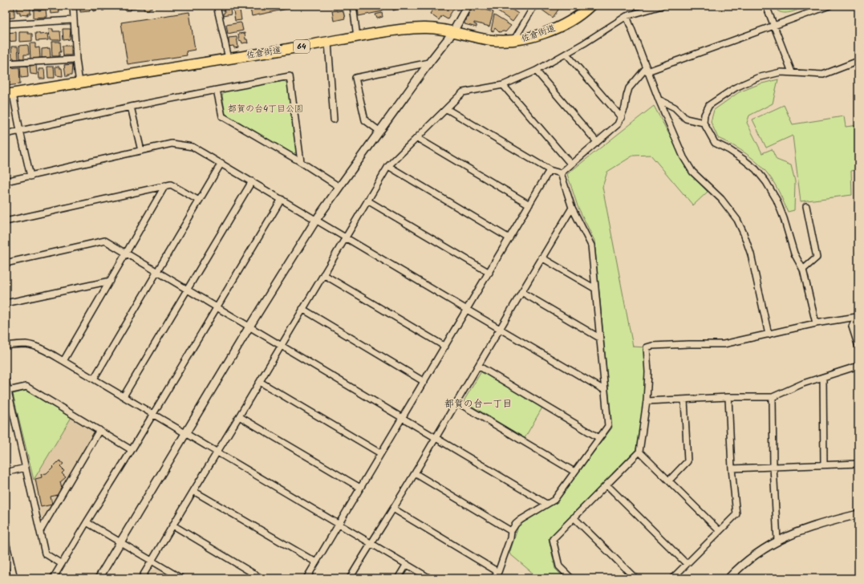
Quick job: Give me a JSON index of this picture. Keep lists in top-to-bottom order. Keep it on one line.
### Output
{"streets":{"main road":["佐倉街道","64"]},"districts":["都賀の台一丁目"],"parks":["都賀の台4丁目公園"]}
